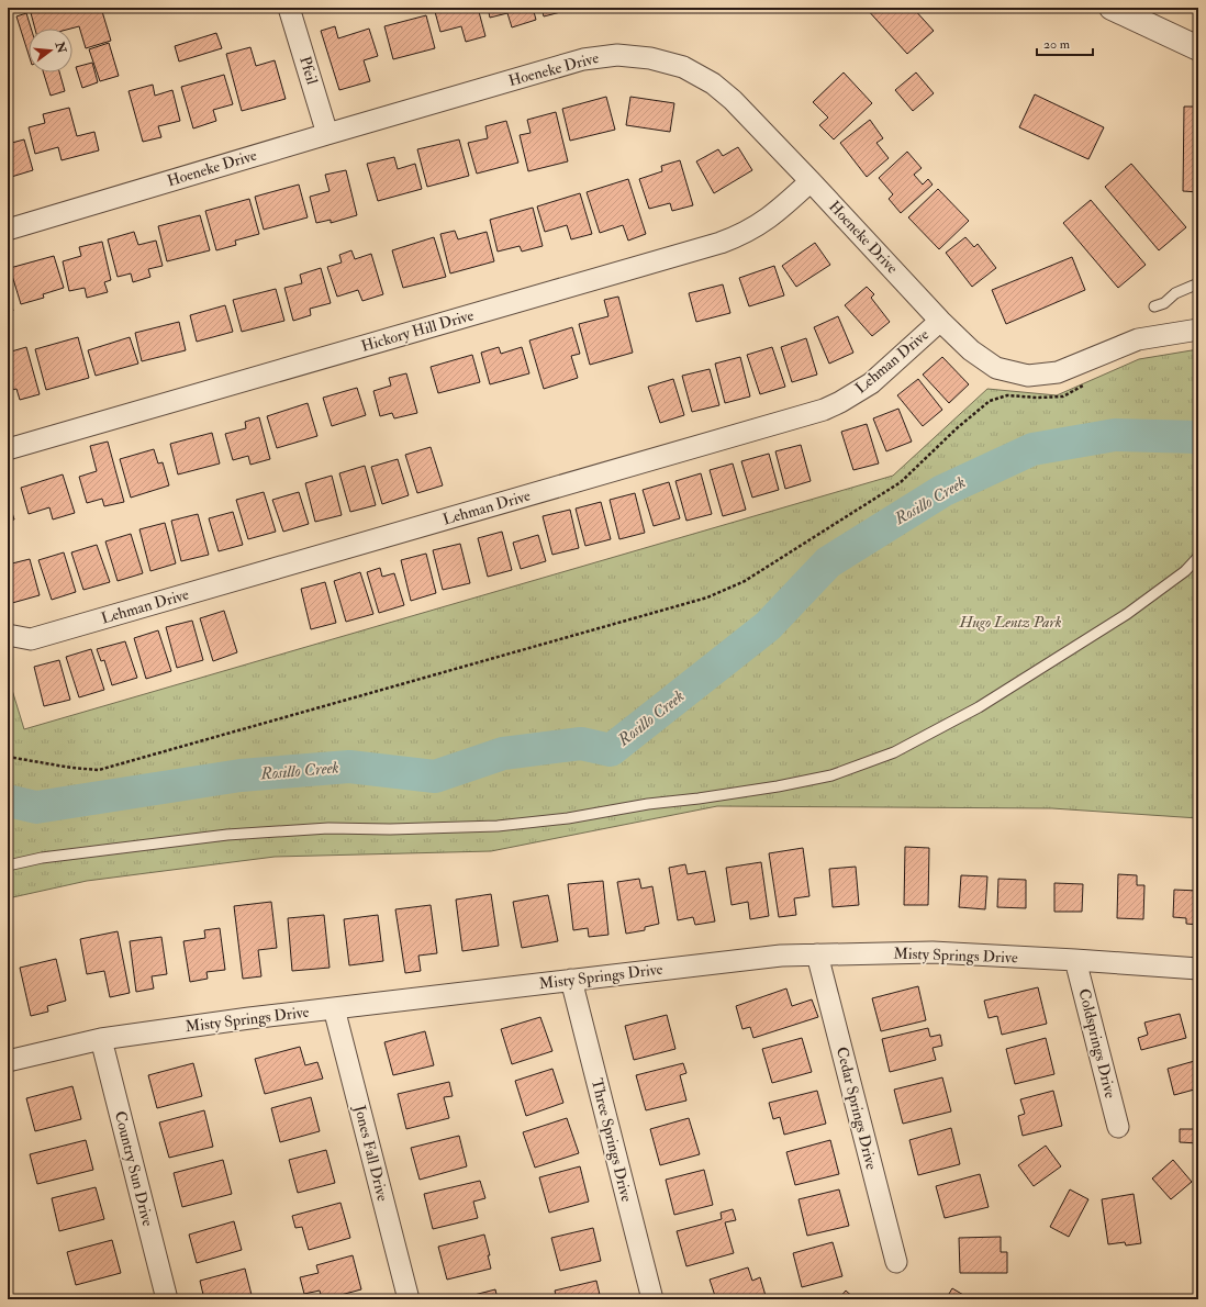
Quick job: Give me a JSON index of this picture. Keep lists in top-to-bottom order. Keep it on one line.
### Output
{"streets":{"street":["Hoeneke Drive","Pfeil","Hickory Hill Drive","Lehman Drive","Misty Springs Drive","Coldsprings Drive","Cedar Springs Drive","Three Springs Drive","Jones Fall Drive","Country Sun Drive"]},"crossings":[["Hoeneke Drive","Pfeil"],["Hoeneke Drive","Hickory Hill Drive"],["Hoeneke Drive","Lehman Drive"],["Misty Springs Drive","Coldsprings Drive"],["Misty Springs Drive","Cedar Springs Drive"],["Misty Springs Drive","Three Springs Drive"],["Misty Springs Drive","Jones Fall Drive"],["Misty Springs Drive","Country Sun Drive"]],"water":["Rosillo Creek"],"parks":["Hugo Lentz Park"],"scale_bar":"20 m","north":"right"}
